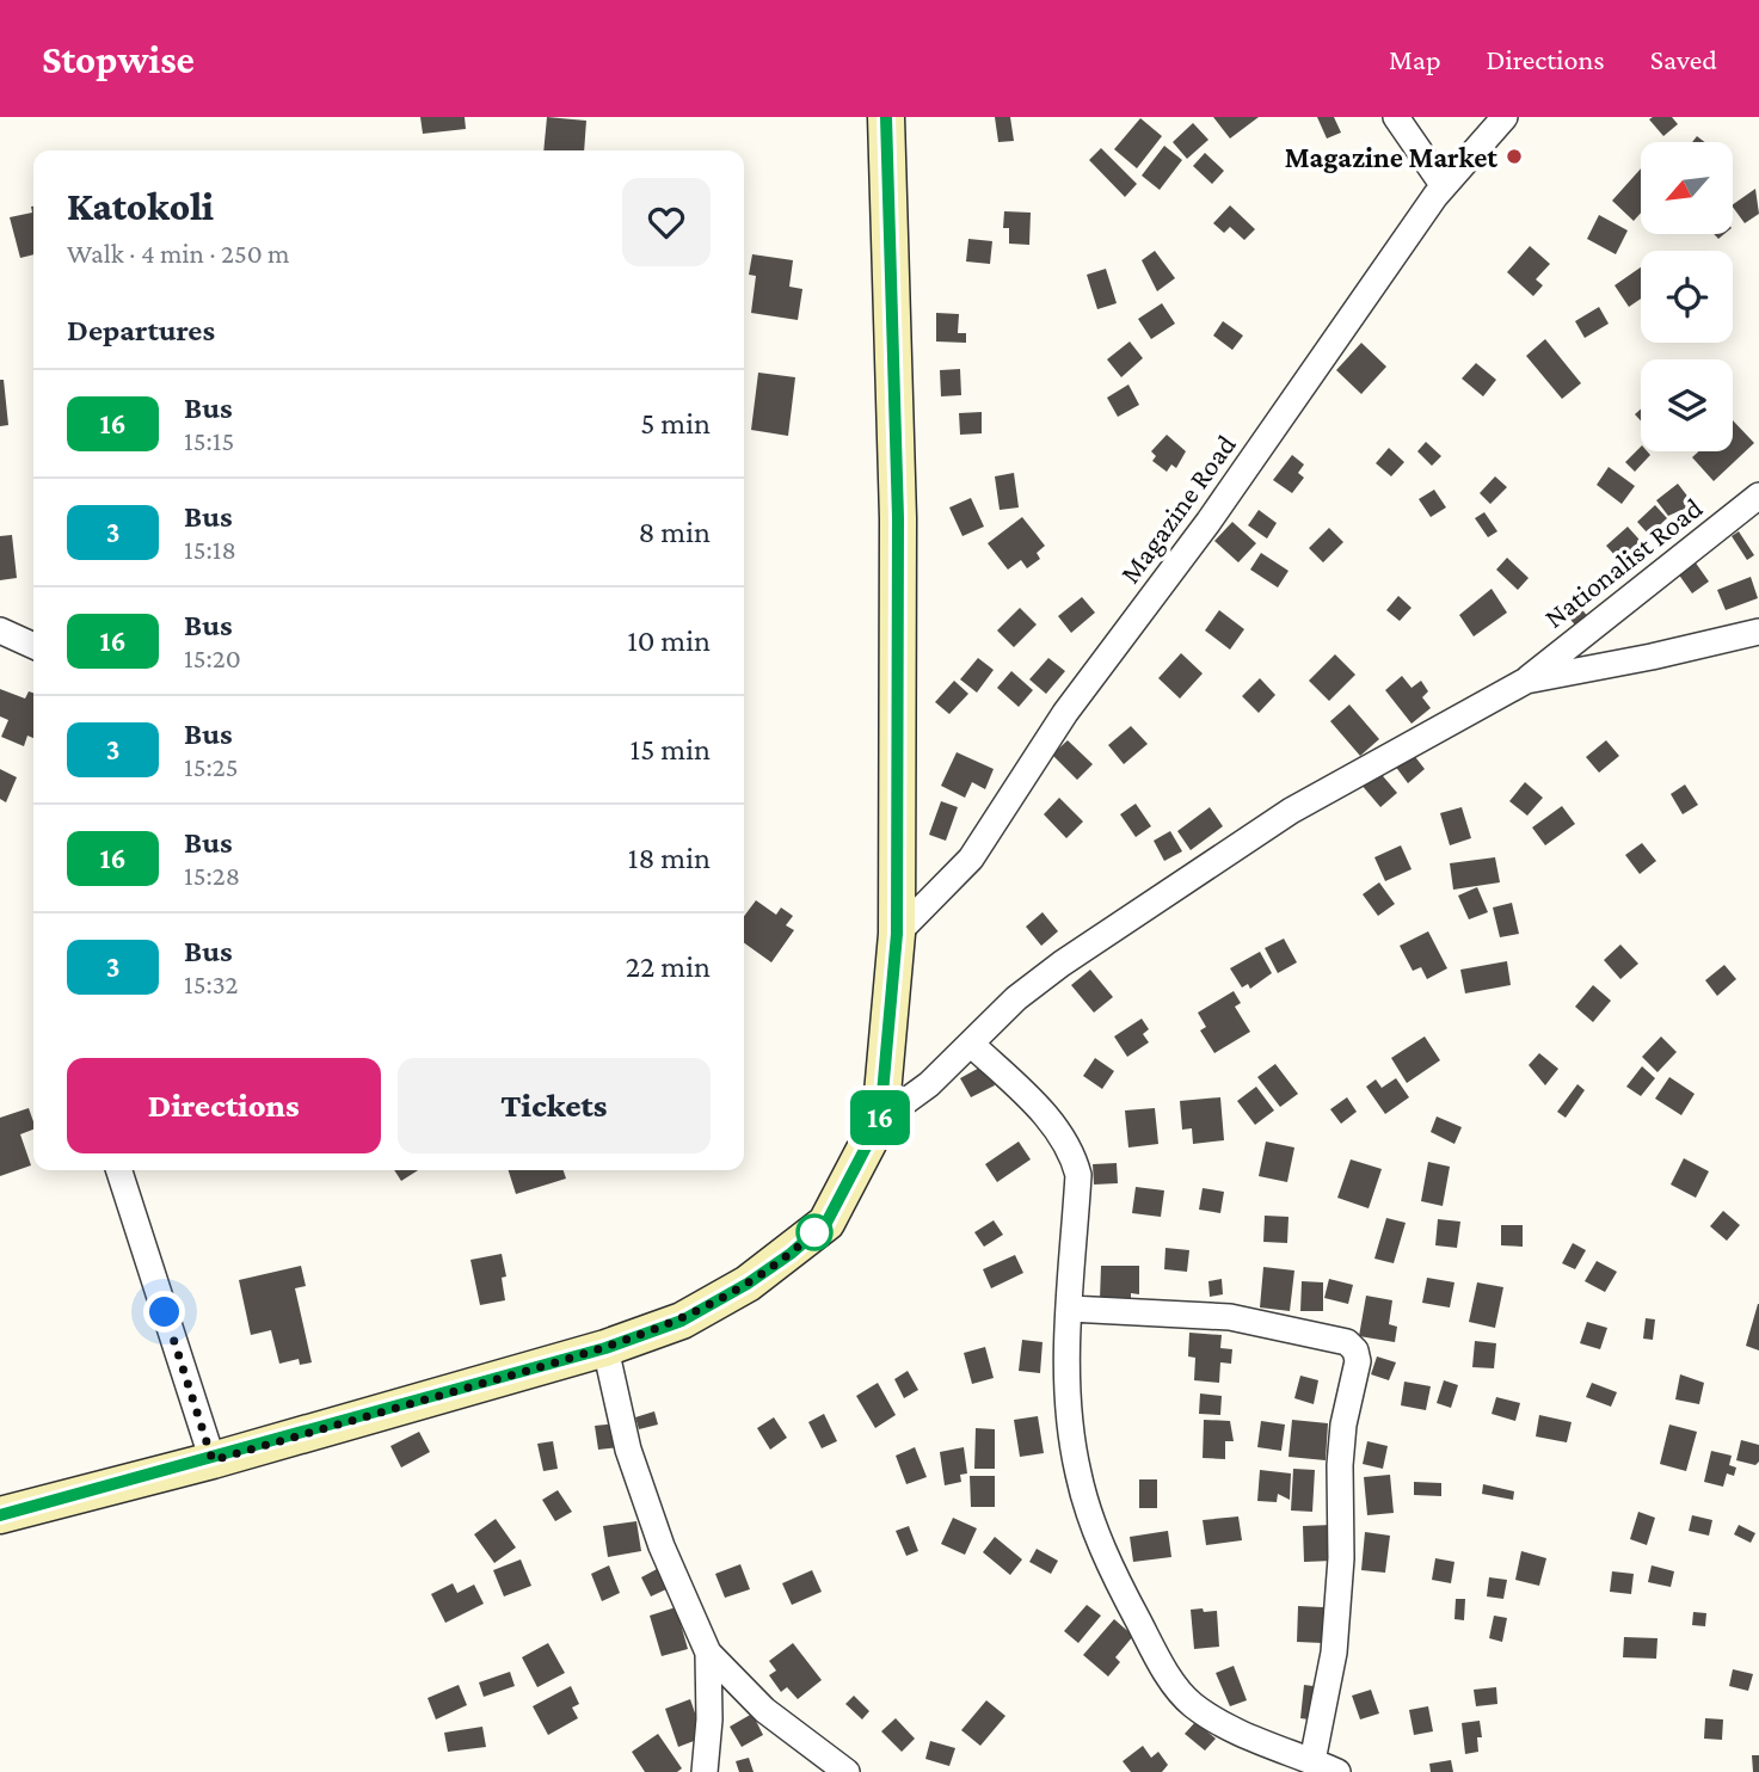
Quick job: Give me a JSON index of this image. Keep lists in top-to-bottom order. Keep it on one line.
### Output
{"streets":{"street":["Magazine Road","Nationalist Road"]},"places":["Magazine Market"],"lines":["bus line 16"],"north":"bottom left","page":{"header":"Stopwise","nav":["Map","Directions","Saved"],"on_map":"16","heading":[["Katokoli","Walk · 4 min · 250 m"],"Departures"],"list":[{"mark":"16","name":"Bus","note":"15:15","value":"5 min"},{"mark":"3","name":"Bus","note":"15:18","value":"8 min"},{"mark":"16","name":"Bus","note":"15:20","value":"10 min"},{"mark":"3","name":"Bus","note":"15:25","value":"15 min"},{"mark":"16","name":"Bus","note":"15:28","value":"18 min"},{"mark":"3","name":"Bus","note":"15:32","value":"22 min"}],"buttons":["Directions","Tickets"]}}
